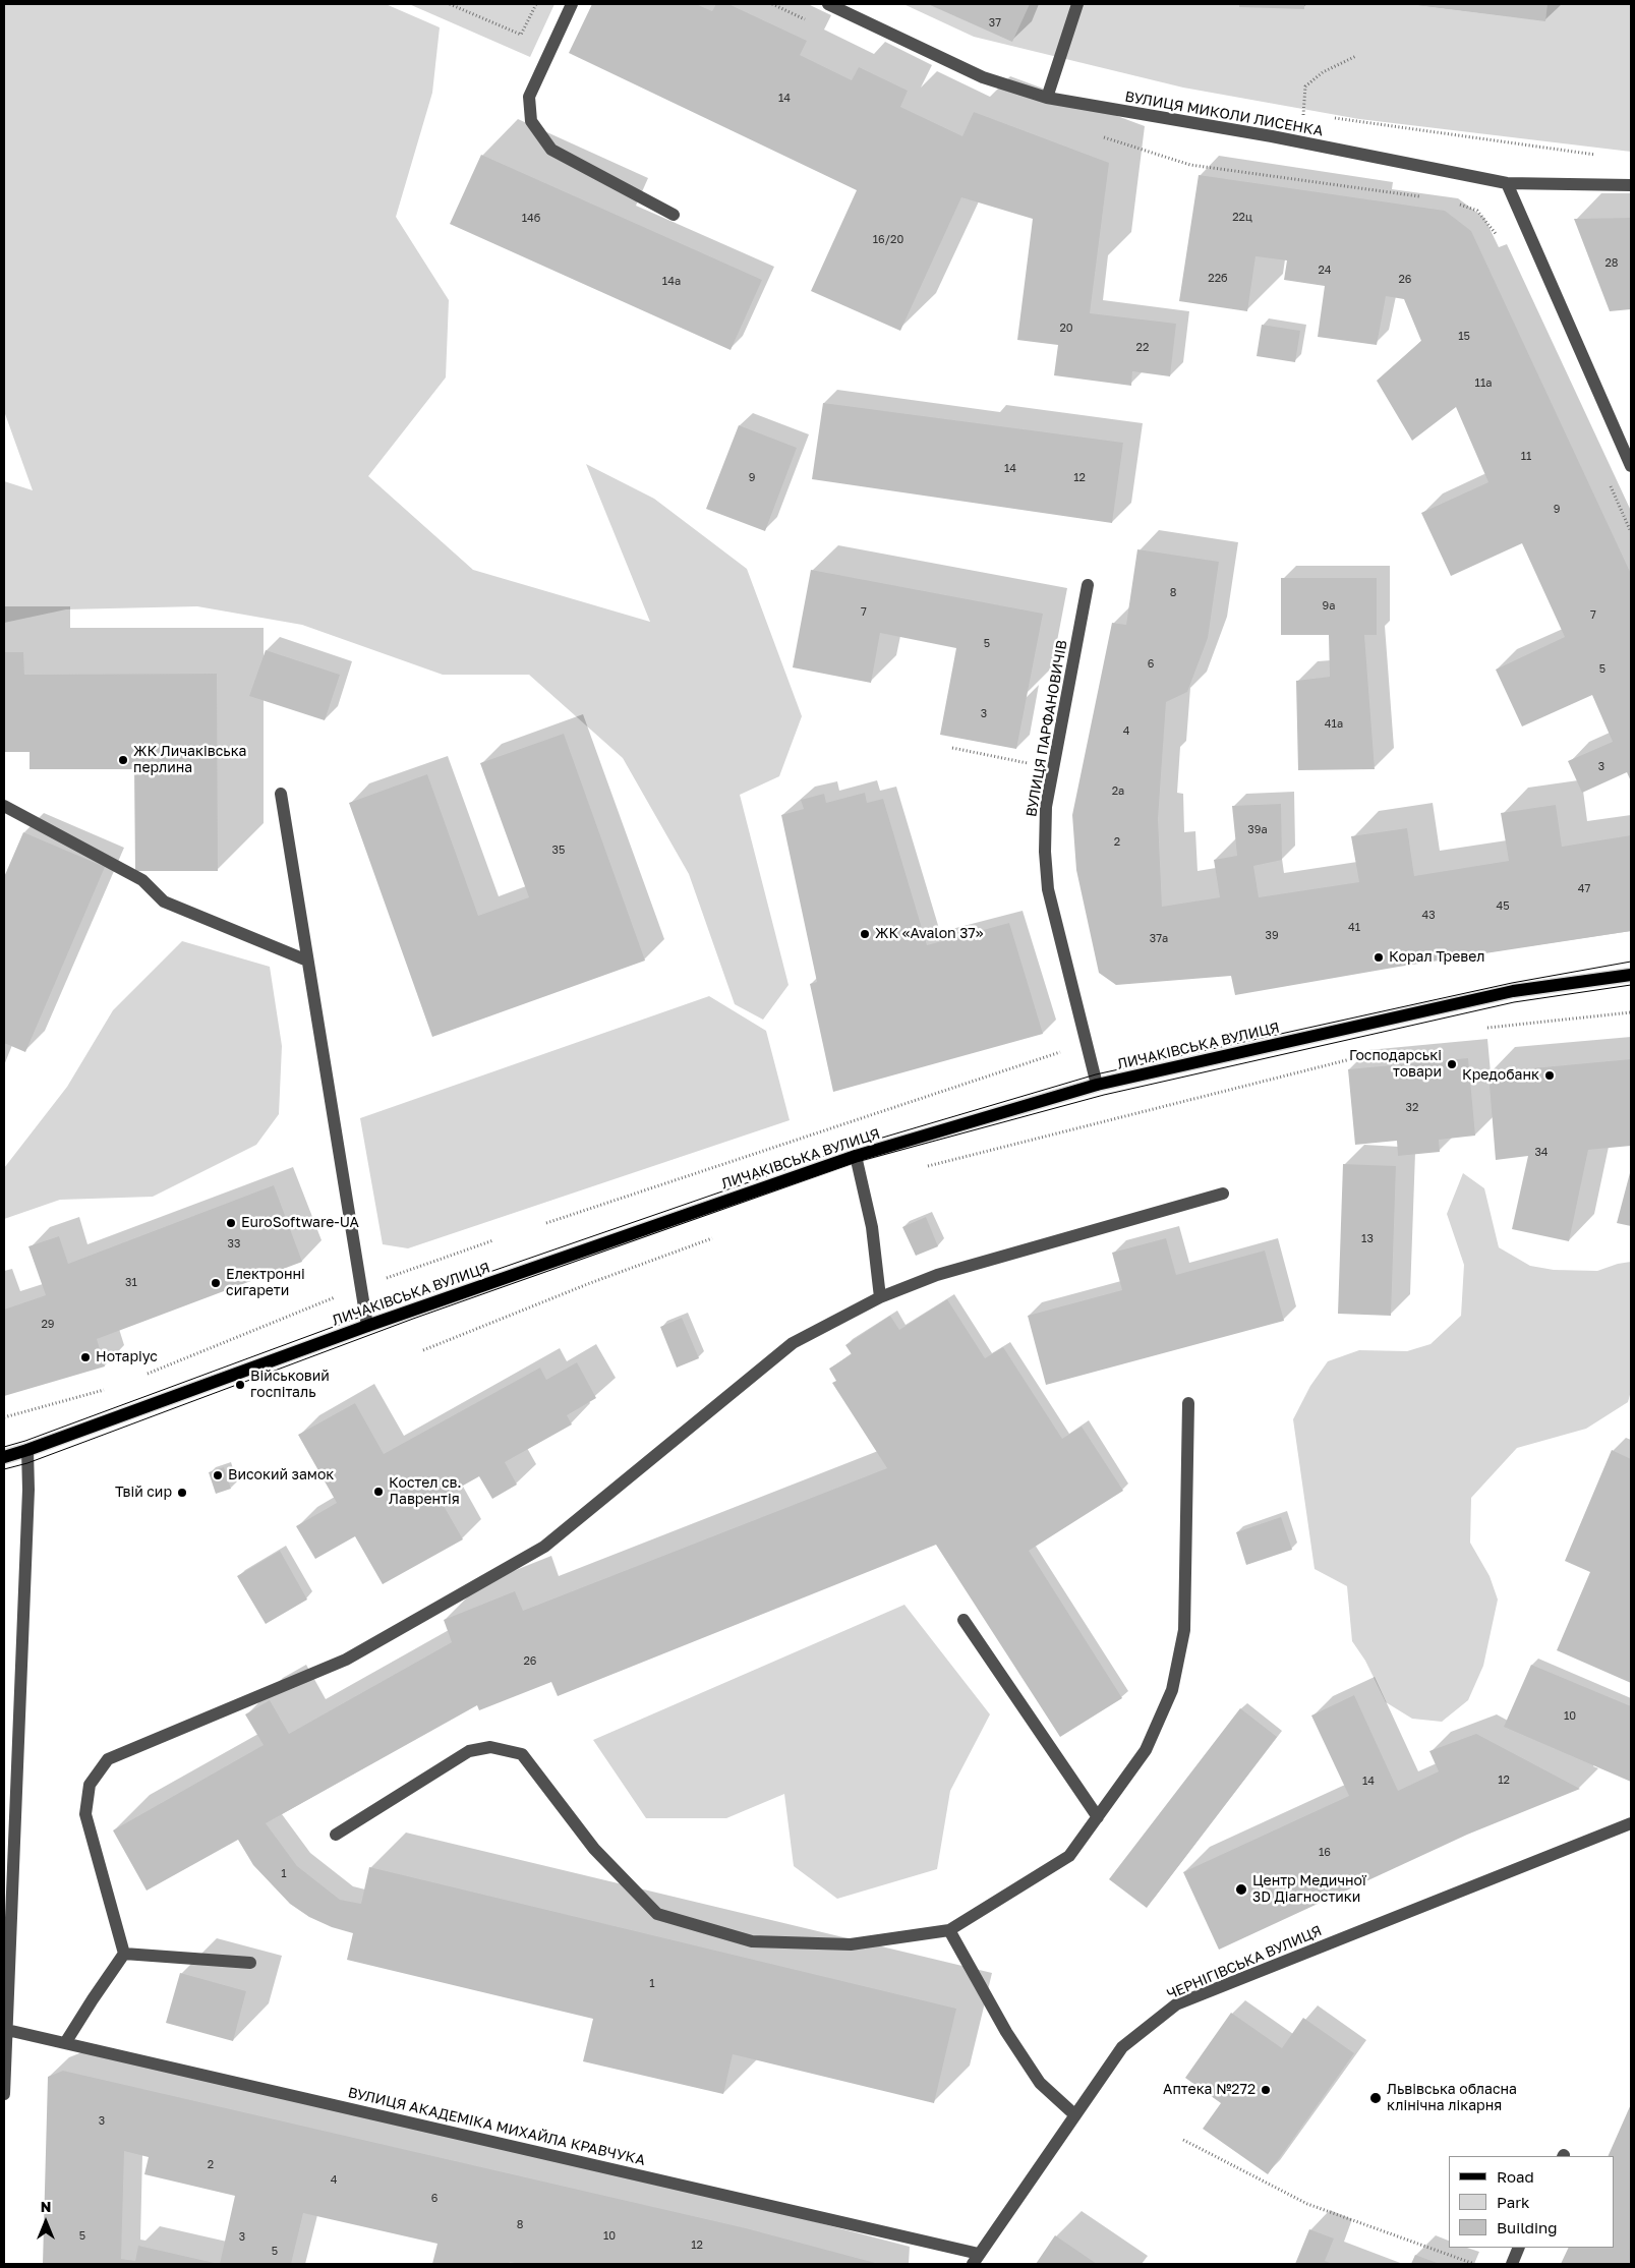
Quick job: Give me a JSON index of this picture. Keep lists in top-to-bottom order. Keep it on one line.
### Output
{"streets":{"main road":["ЛИЧАКІВСЬКА ВУЛИЦЯ"],"street":["ВУЛИЦЯ МИКОЛИ ЛИСЕНКА","ВУЛИЦЯ ПАРФАНОВИЧІВ","ЧЕРНІГІВСЬКА ВУЛИЦЯ","ВУЛИЦЯ АКАДЕМІКА МИХАЙЛА КРАВЧУКА"]},"crossings":[["ВУЛИЦЯ ПАРФАНОВИЧІВ","ЛИЧАКІВСЬКА ВУЛИЦЯ"],["ЧЕРНІГІВСЬКА ВУЛИЦЯ","ВУЛИЦЯ АКАДЕМІКА МИХАЙЛА КРАВЧУКА"]],"places":["ЖК Личаківська перлина","ЖК «Avalon 37»","Корал Тревел","Господарські товари","Кредобанк","EuroSoftware-UA","Електронні сигарети","Нотаріус","Військовий госпіталь","Високий замок","Костел св. Лаврентія","Твій сир","Центр Медичної 3D Діагностики","Аптека №272","Львівська обласна клінічна лікарня"],"house_numbers":["37","14","22ц","14б","16/20","28","24","22б","26","14а","20","15","22","11а","11","14","9","12","9","8","9а","7","7","5","6","5","3","41а","4","3","2а","39а","2","35","47","45","43","41","39","37а","32","34","13","33","31","29","26","10","12","14","16","1","1","3","2","4","6","8","5","10","3","12","5"],"legend":["Road","Park","Building"],"north":"top"}
